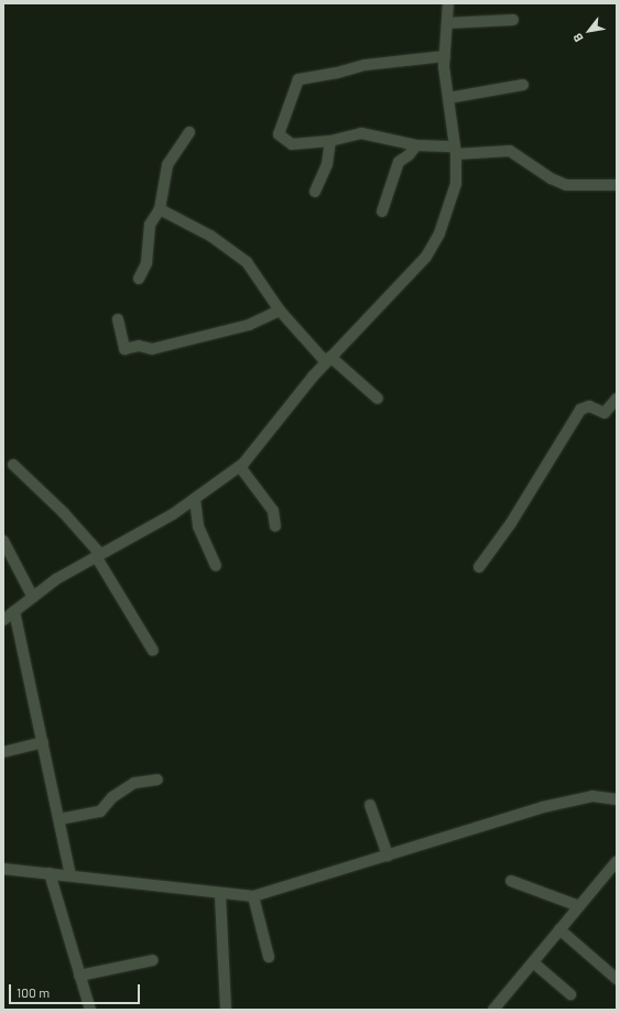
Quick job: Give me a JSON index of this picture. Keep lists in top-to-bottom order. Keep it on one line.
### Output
{"scale_bar":"100 m","north":"bottom left"}
